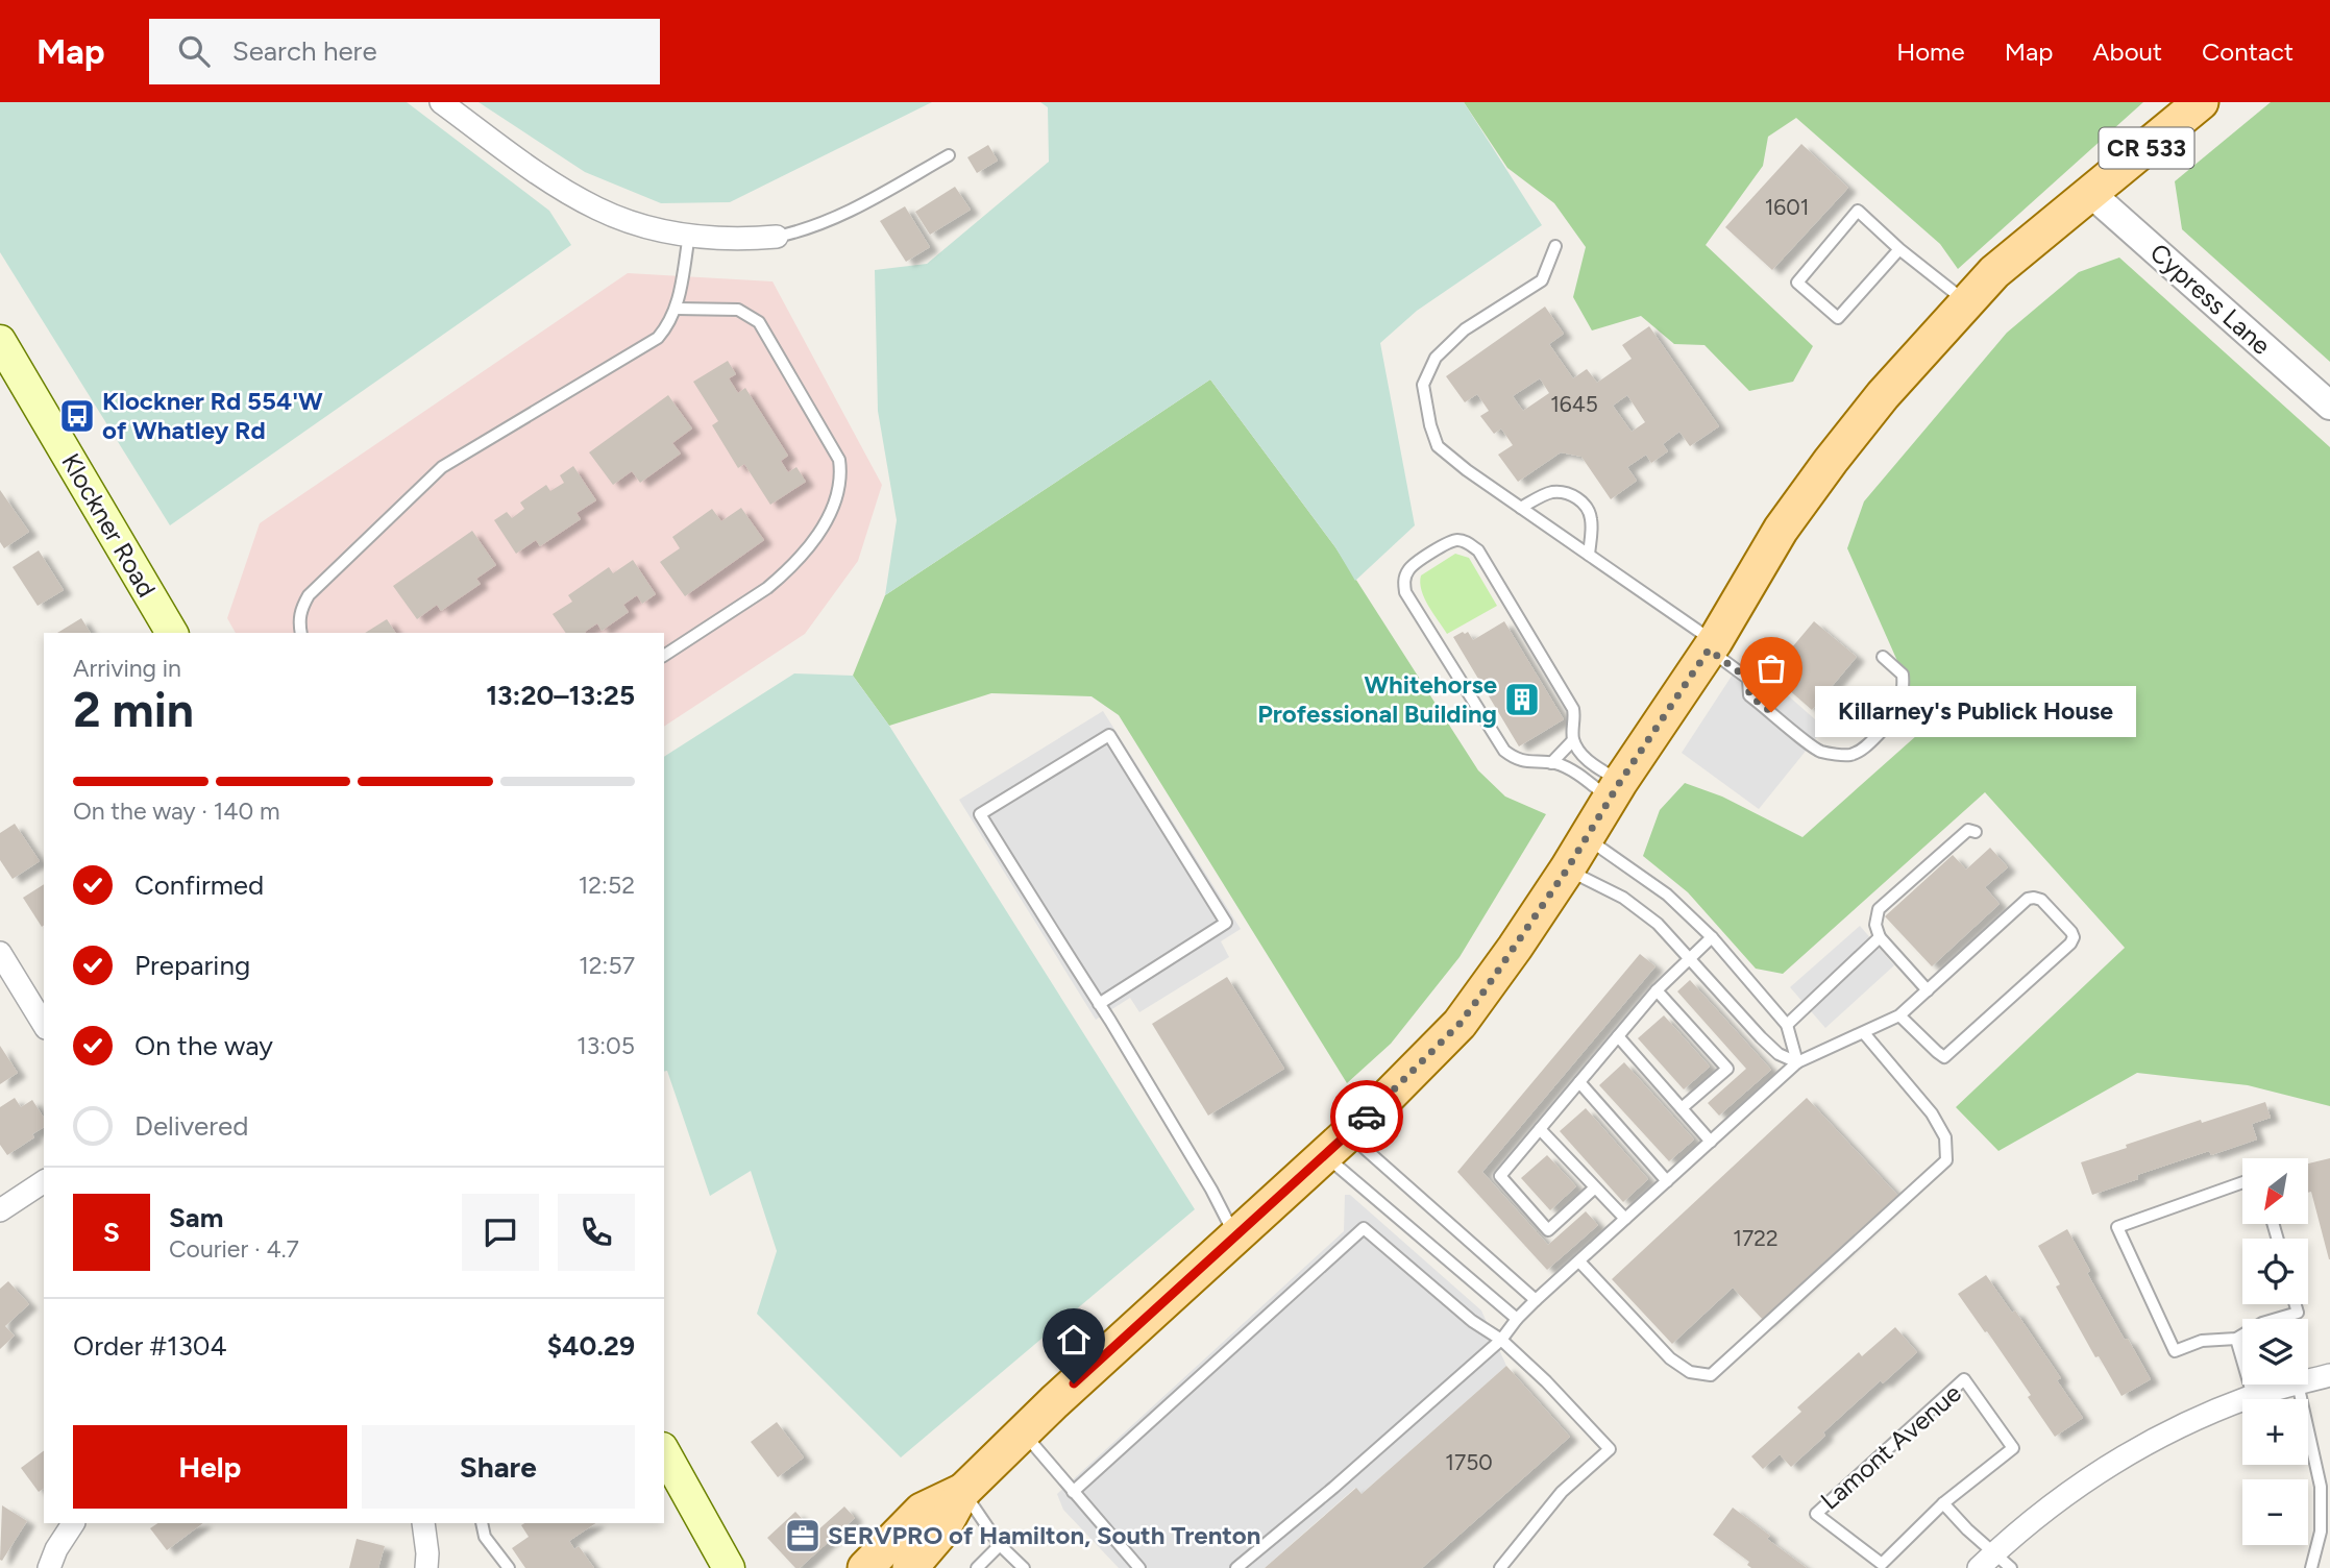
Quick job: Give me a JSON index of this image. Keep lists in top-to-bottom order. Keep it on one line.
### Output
{"streets":{"main road":["CR 533","Klockner Road"],"street":["Cypress Lane"],"lane":["Lamont Avenue"]},"crossings":[["CR 533","Cypress Lane"]],"places":{"bus stop":["Klockner Rd 554'W of Whatley Rd"],"building":["Whitehorse Professional Building"],"other":["Killarney's Publick House"],"office":["SERVPRO of Hamilton, South Trenton"]},"house_numbers":["1601","1645","1722","1750"],"north":"bottom left","page":{"header":"Map","search":"Search here","nav":["Home","Map","About","Contact"],"heading":["2 min","Arriving in","13:20–13:25"],"panel":["Sam","Courier · 4.7","Order #1304","$40.29"],"bubble":"Killarney's Publick House","bar":"On the way · 140 m","list":[["Confirmed","12:52"],["Preparing","12:57"],["On the way","13:05"],"Delivered"],"map_buttons":["+","−"],"round":"S","buttons":["Help","Share"]}}
